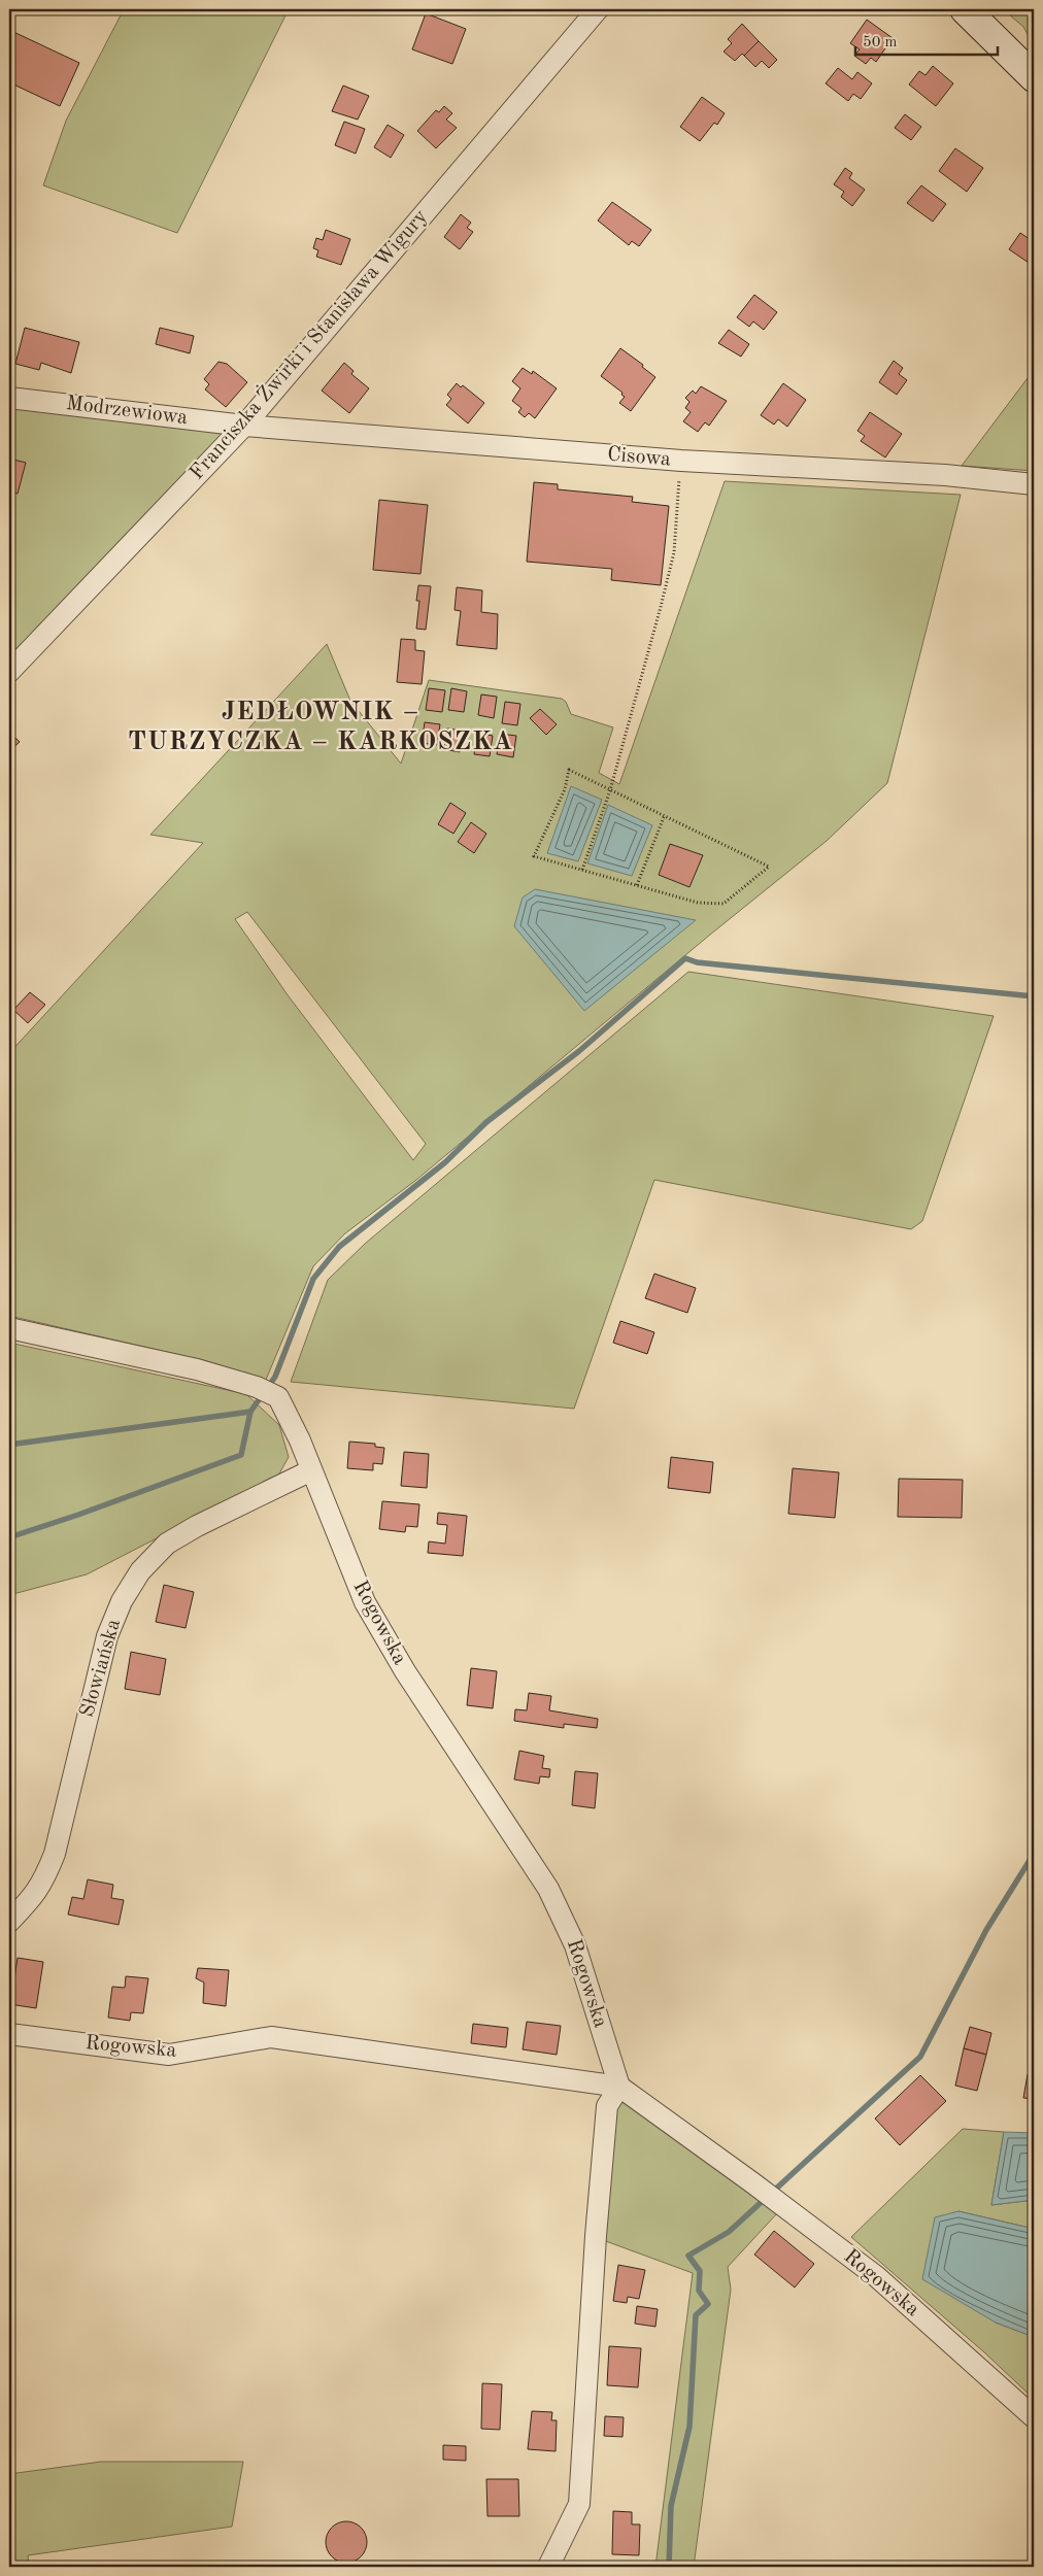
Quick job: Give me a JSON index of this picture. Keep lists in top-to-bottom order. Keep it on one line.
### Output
{"streets":{"street":["Franciszka Żwirki i Stanisława Wigury","Modrzewiowa","Cisowa","Rogowska","Słowiańska"]},"crossings":[["Franciszka Żwirki i Stanisława Wigury","Modrzewiowa"],["Franciszka Żwirki i Stanisława Wigury","Cisowa"],["Modrzewiowa","Cisowa"],["Rogowska","Słowiańska"]],"districts":["JEDŁOWNIK – TURZYCZKA – KARKOSZKA"],"scale_bar":"50 m"}
